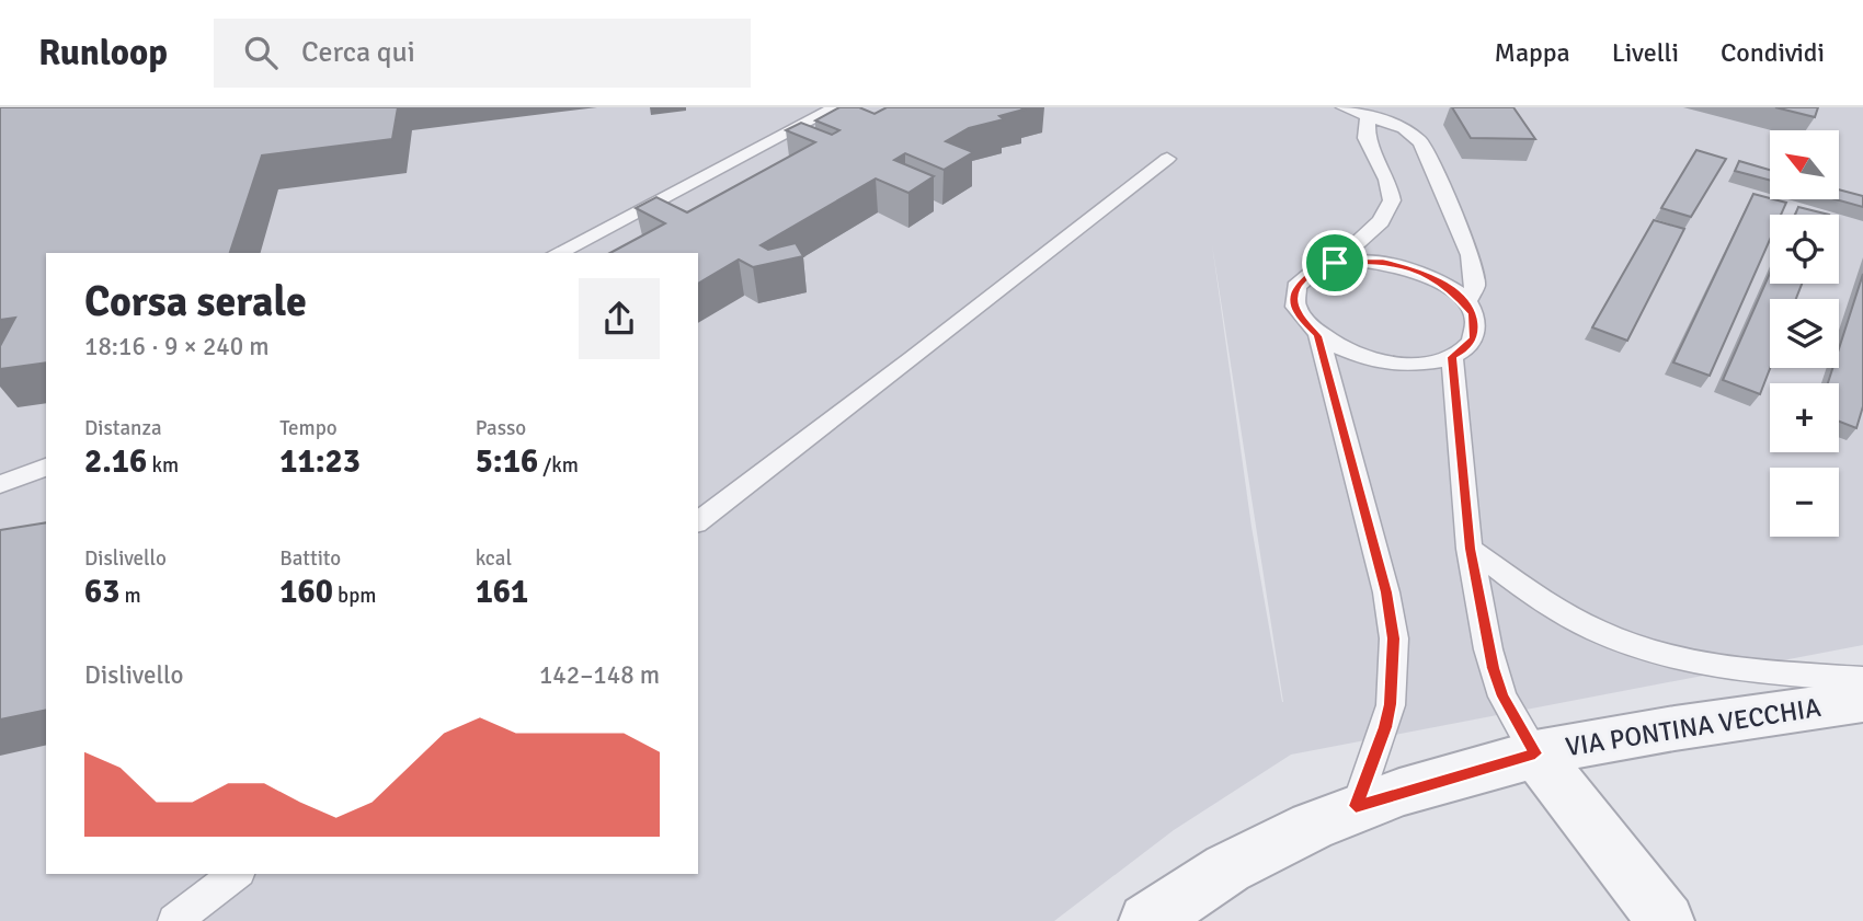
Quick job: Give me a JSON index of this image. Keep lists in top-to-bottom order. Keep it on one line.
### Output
{"streets":{"street":["VIA PONTINA VECCHIA"]},"north":"top left","page":{"header":"Runloop","search":"Cerca qui","nav":["Mappa","Livelli","Condividi"],"map_buttons":["+","−"],"heading":["Corsa serale","18:16 · 9 × 240 m"],"stats":[["Distanza","2.16 km"],["Tempo","11:23"],["Passo","5:16 /km"],["Dislivello","63 m"],["Battito","160 bpm"],["kcal","161"]],"chart":["Dislivello","142–148 m"]}}
